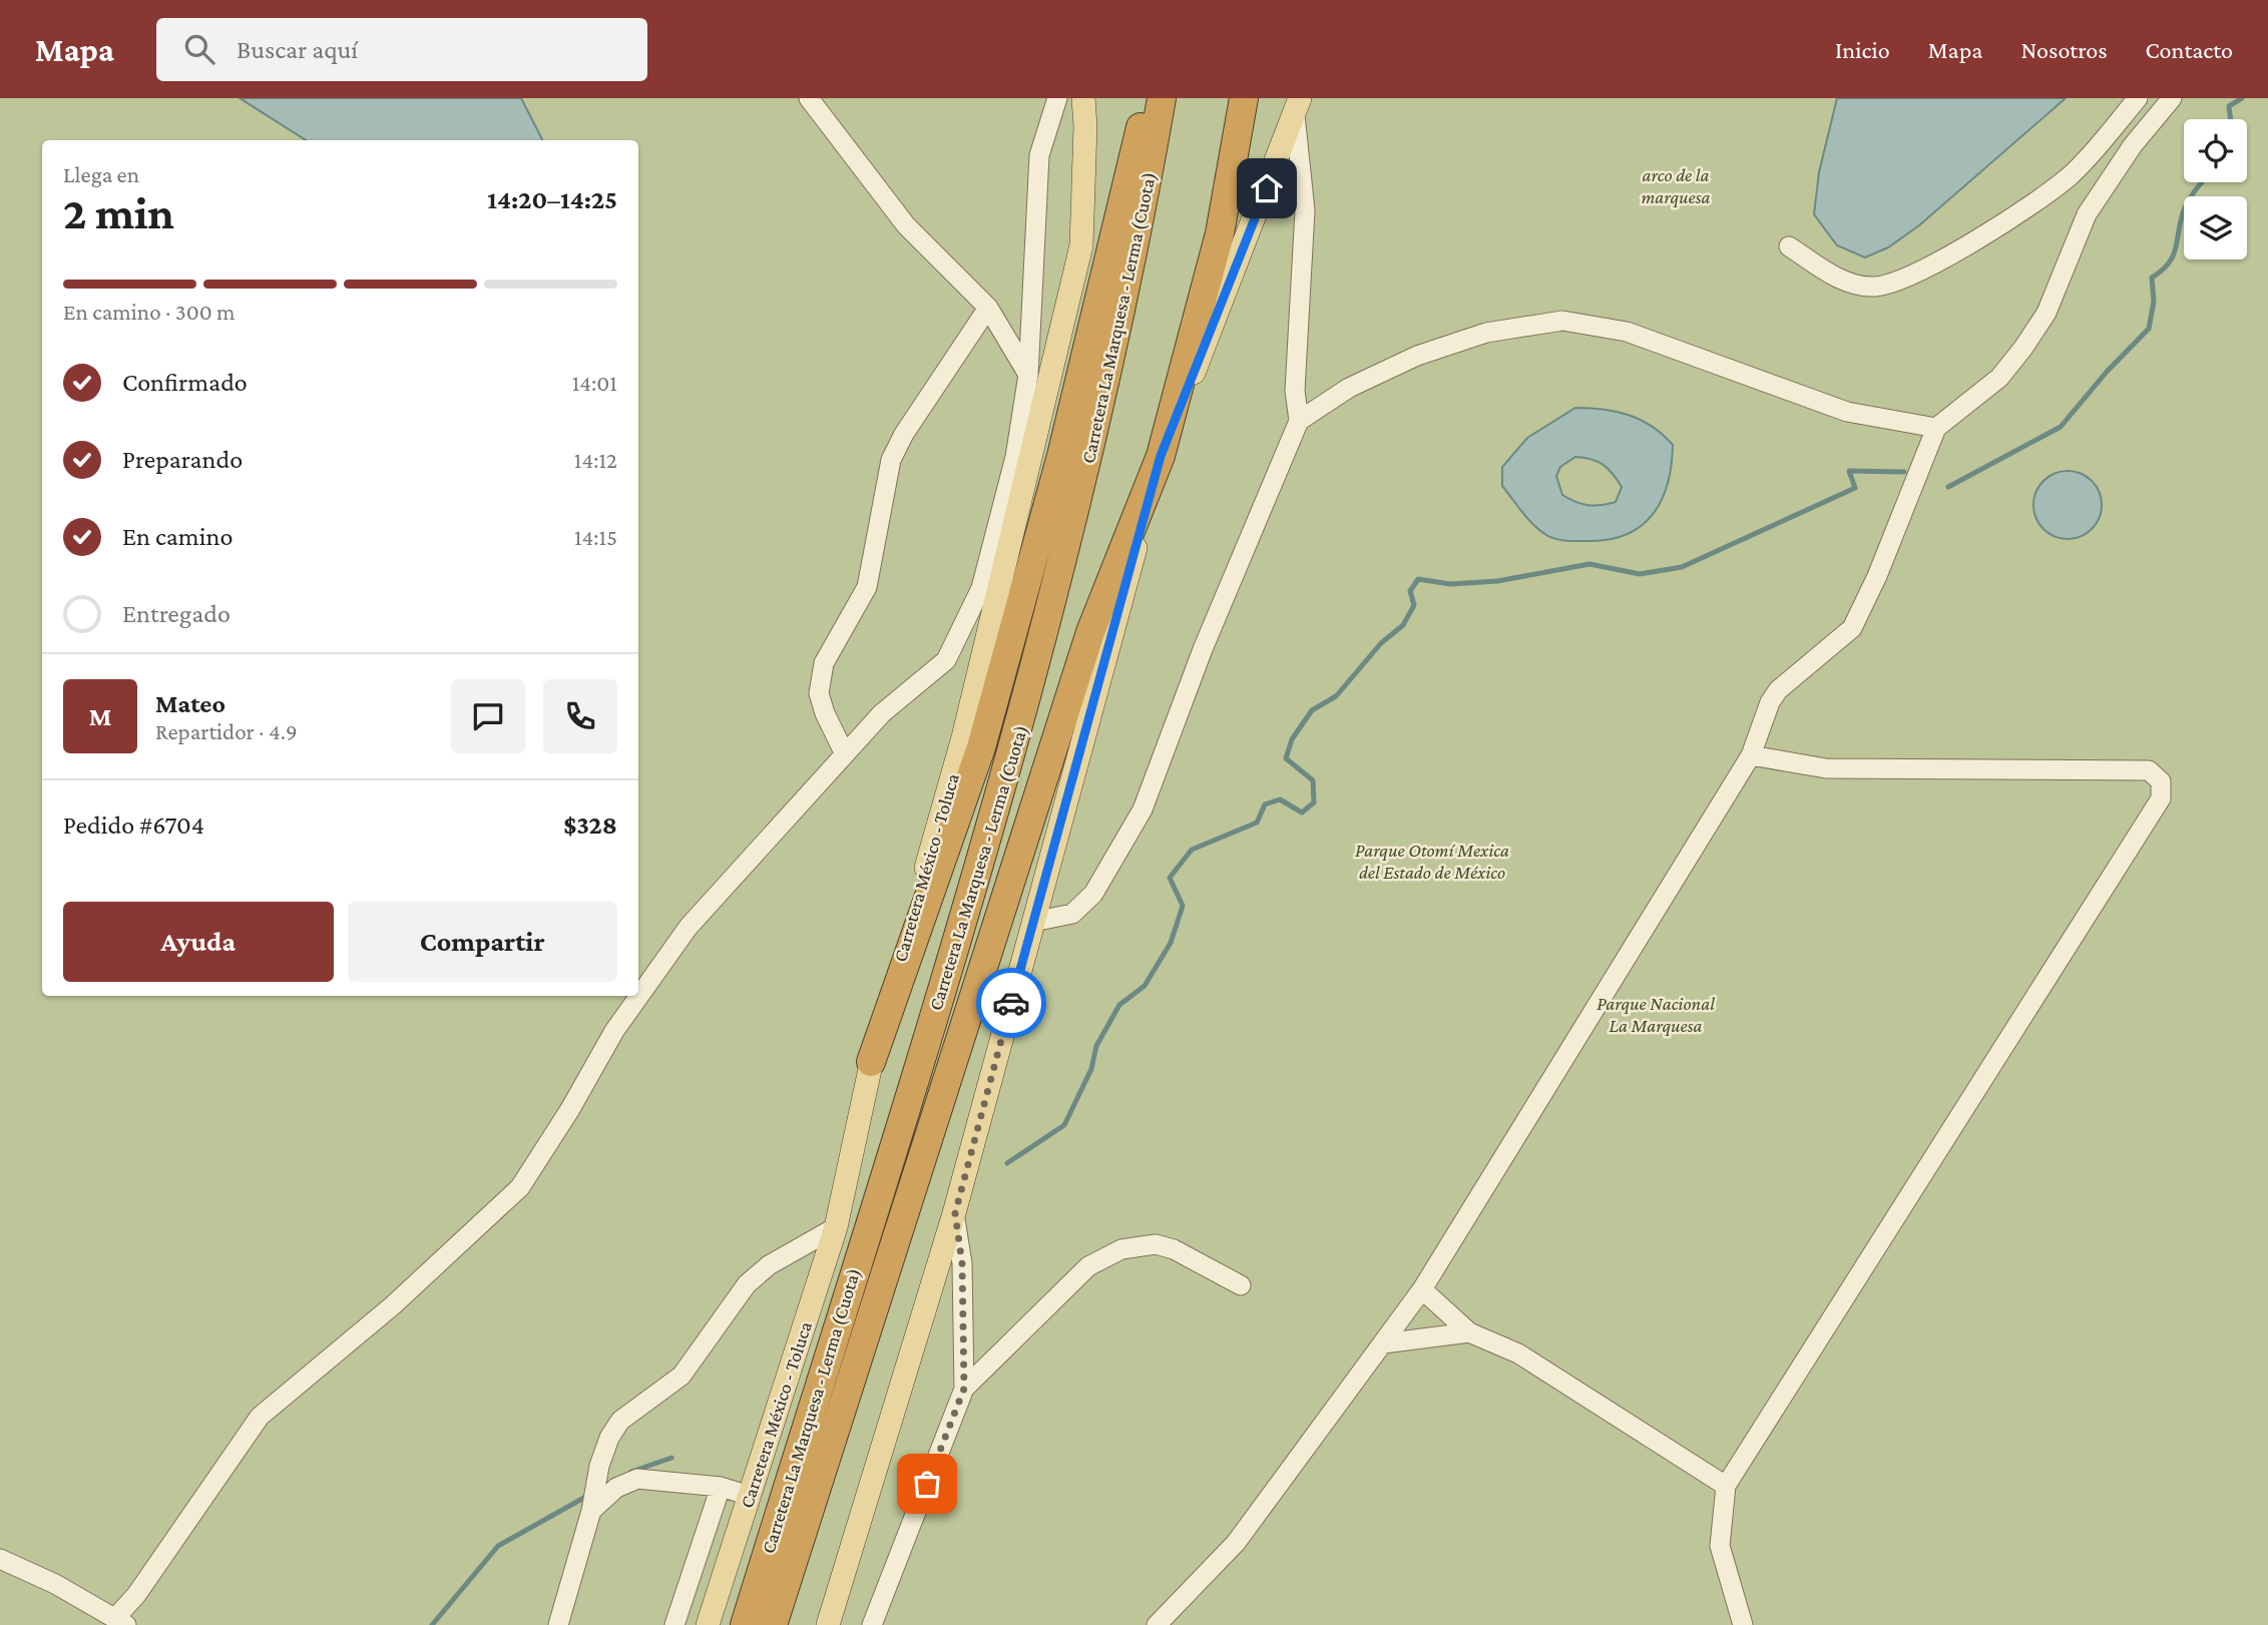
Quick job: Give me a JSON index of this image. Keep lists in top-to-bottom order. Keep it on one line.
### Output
{"streets":{"highway":["Carretera La Marquesa - Lerma (Cuota)"],"main road":["Carretera México - Toluca"]},"parks":["arco de la marquesa","Parque Otomí Mexica del Estado de México","Parque Nacional La Marquesa"],"page":{"header":"Mapa","search":"Buscar aquí","nav":["Inicio","Mapa","Nosotros","Contacto"],"heading":["2 min","Llega en","14:20–14:25"],"panel":["Mateo","Repartidor · 4.9","Pedido #6704","$328"],"bar":"En camino · 300 m","list":[["Confirmado","14:01"],["Preparando","14:12"],["En camino","14:15"],"Entregado"],"round":"M","buttons":["Ayuda","Compartir"]}}
